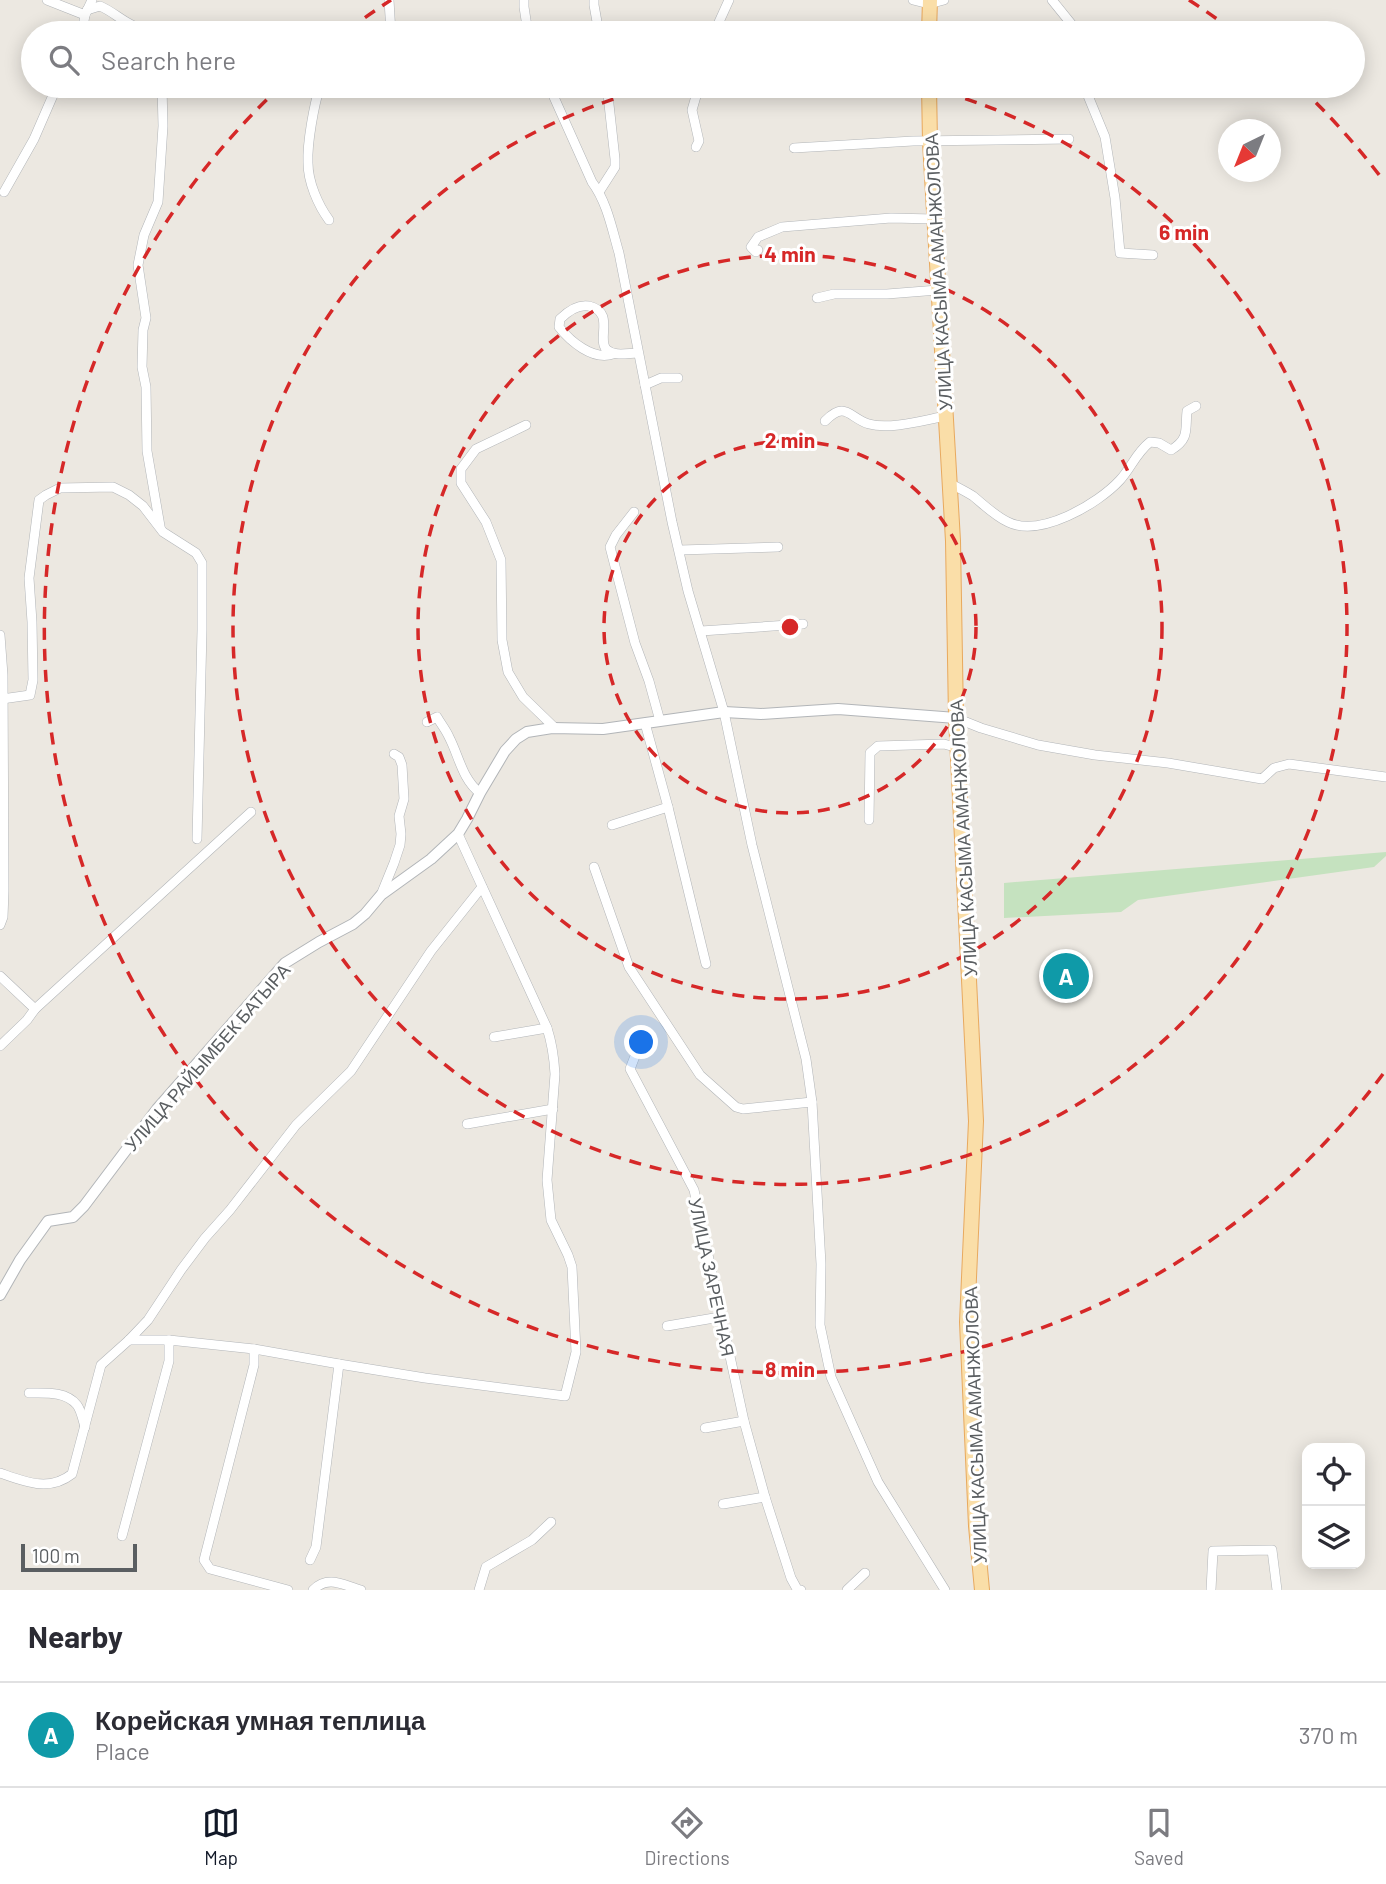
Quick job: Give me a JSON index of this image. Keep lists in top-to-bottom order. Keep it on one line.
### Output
{"streets":{"main road":["УЛИЦА КАСЫМА АМАНЖОЛОВА"],"street":["УЛИЦА РАЙЫМБЕК БАТЫРА","УЛИЦА ЗАРЕЧНАЯ"]},"crossings":[["УЛИЦА КАСЫМА АМАНЖОЛОВА","УЛИЦА РАЙЫМБЕК БАТЫРА"]],"scale_bar":"100 m","north":"bottom left","page":{"search":"Search here","pins":"A","scale":"100 m","heading":"Nearby","list":[{"mark":"A","name":"Корейская умная теплица","note":"Place","value":"370 m"}],"nav":["Map","Directions","Saved"]},"rings":["6 min","4 min","2 min","8 min"]}
